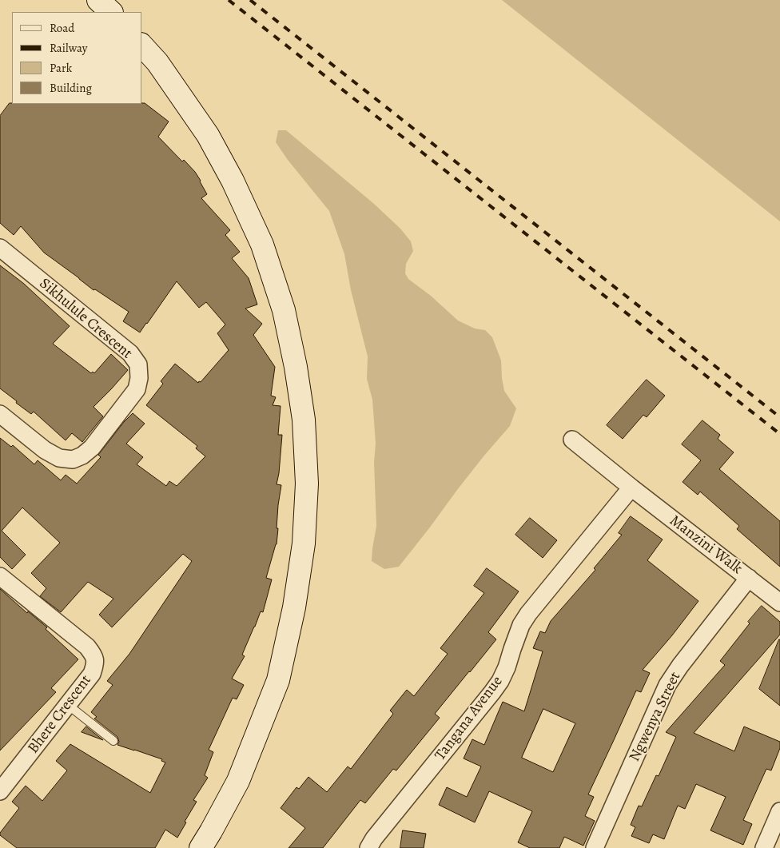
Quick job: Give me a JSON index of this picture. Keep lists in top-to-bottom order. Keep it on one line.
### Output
{"streets":{"street":["Sikhulule Crescent","Manzini Walk","Bhere Crescent","Ngwenya Street","Tangana Avenue"]},"crossings":[["Manzini Walk","Ngwenya Street"],["Manzini Walk","Tangana Avenue"]],"legend":["Road","Railway","Park","Building"]}
